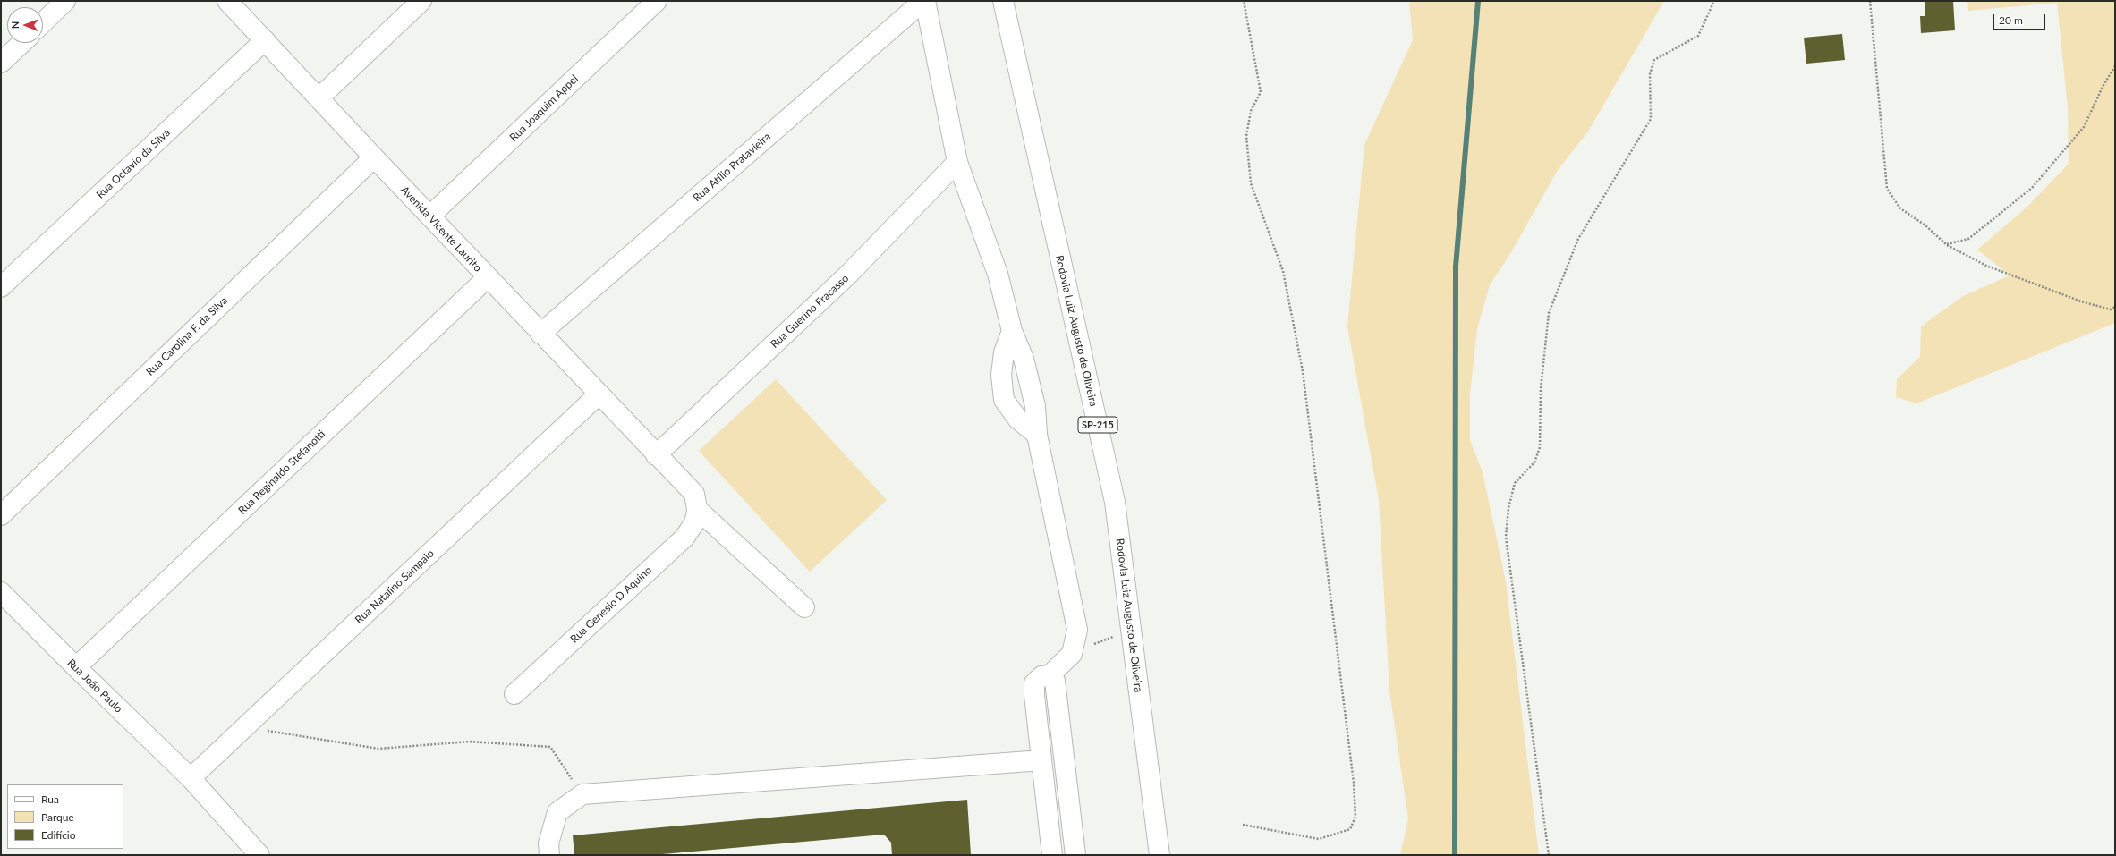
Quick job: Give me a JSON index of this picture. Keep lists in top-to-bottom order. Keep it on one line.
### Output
{"streets":{"main road":["Rua Joaquim Appel","Rua Octavio da Silva","Rua Atílio Pratavieira","Avenida Vicente Laurito","Rua Guerino Fracasso","Rodovia Luiz Augusto de Oliveira","Rua Carolina F. da Silva","SP-215","Rua Reginaldo Stefanotti","Rua Natalino Sampaio","Rua Genesio D Aquino","Rua João Paulo"]},"crossings":[["Rua Joaquim Appel","Avenida Vicente Laurito"],["Rua Octavio da Silva","Avenida Vicente Laurito"],["Rua Atílio Pratavieira","Avenida Vicente Laurito"],["Avenida Vicente Laurito","Rua Guerino Fracasso"],["Avenida Vicente Laurito","Rua Carolina F. da Silva"],["Avenida Vicente Laurito","Rua Reginaldo Stefanotti"],["Avenida Vicente Laurito","Rua Natalino Sampaio"],["Avenida Vicente Laurito","Rua Genesio D Aquino"],["Rua Reginaldo Stefanotti","Rua João Paulo"],["Rua Natalino Sampaio","Rua João Paulo"]],"legend":["Rua","Parque","Edifício"],"scale_bar":"20 m","north":"left"}
